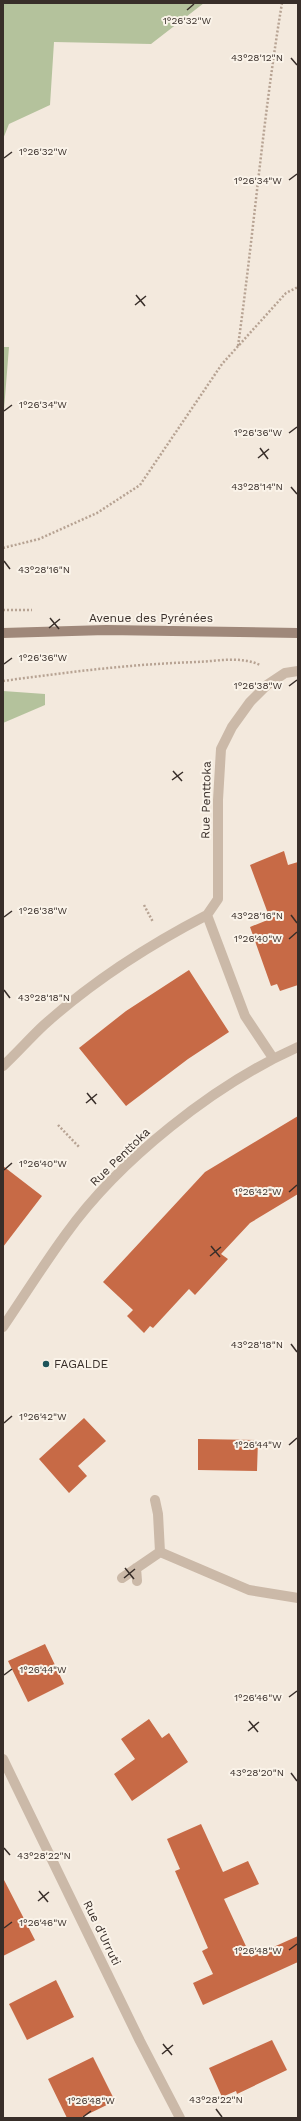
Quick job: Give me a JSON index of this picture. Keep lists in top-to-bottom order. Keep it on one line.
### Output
{"streets":{"main road":["Avenue des Pyrénées"],"street":["Rue Penttoka","Rue d'Urruti"]},"places":["FAGALDE"],"coordinates":["1°26'32\"W","43°28'12\"N","1°26'34\"W","1°26'36\"W","43°28'14\"N","43°28'16\"N","1°26'38\"W","1°26'40\"W","43°28'18\"N","1°26'42\"W","1°26'44\"W","1°26'46\"W","43°28'20\"N","43°28'22\"N","1°26'48\"W"]}
